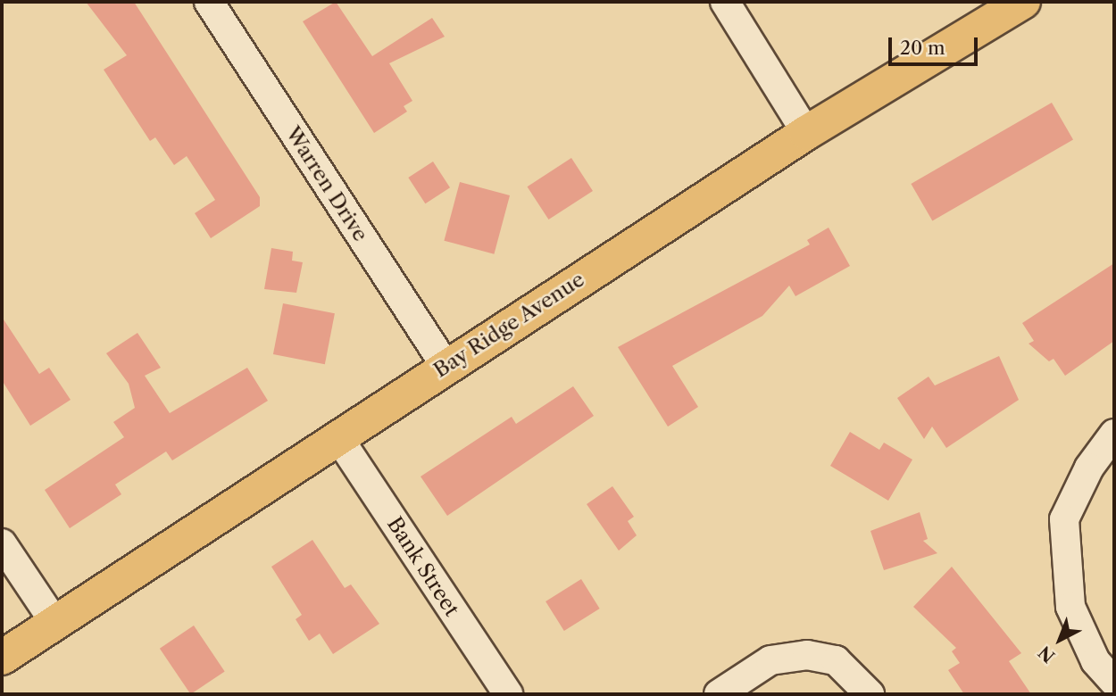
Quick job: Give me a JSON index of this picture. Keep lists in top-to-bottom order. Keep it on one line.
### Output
{"streets":{"main road":["Bay Ridge Avenue"],"street":["Warren Drive","Bank Street"]},"crossings":[["Warren Drive","Bay Ridge Avenue"],["Bay Ridge Avenue","Bank Street"]],"scale_bar":"20 m","north":"bottom left"}
